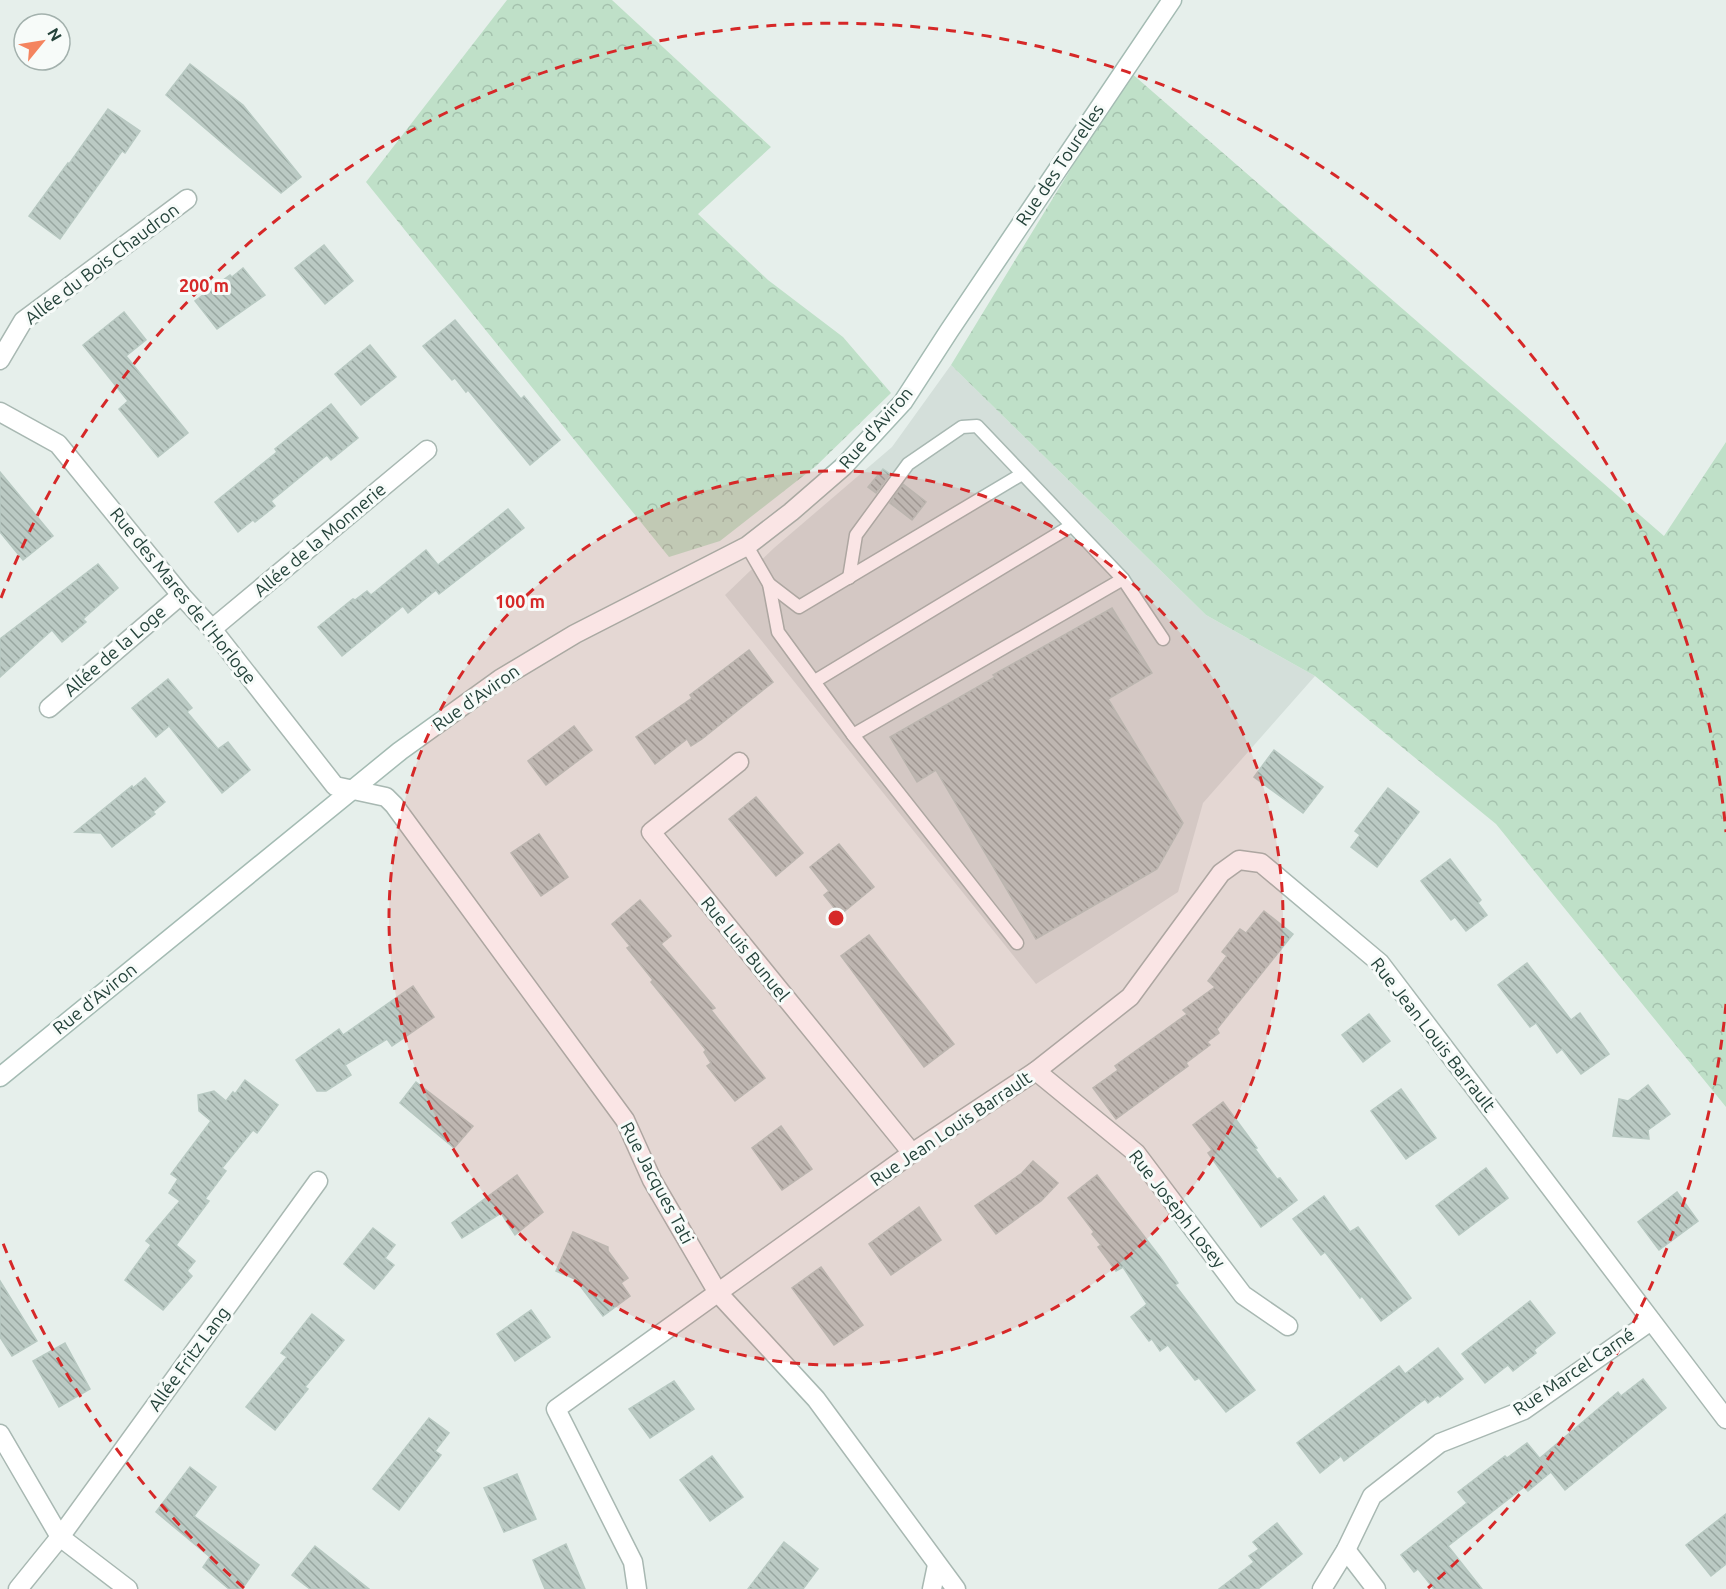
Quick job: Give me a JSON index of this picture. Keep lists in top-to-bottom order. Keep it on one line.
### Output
{"streets":{"street":["Rue des Tourelles","Allée du Bois Chaudron","Rue d'Aviron","Allée de la Monnerie","Rue des Mares de l'Horloge","Allée de la Loge","Rue Luis Bunuel","Rue Jean Louis Barrault","Rue Jacques Tati","Rue Joseph Losey","Allée Fritz Lang","Rue Marcel Carné"]},"crossings":[["Rue des Tourelles","Rue d'Aviron"],["Rue d'Aviron","Rue des Mares de l'Horloge"],["Rue d'Aviron","Rue Jacques Tati"],["Allée de la Monnerie","Rue des Mares de l'Horloge"],["Rue des Mares de l'Horloge","Allée de la Loge"],["Rue des Mares de l'Horloge","Rue Jacques Tati"],["Rue Luis Bunuel","Rue Jean Louis Barrault"],["Rue Jean Louis Barrault","Rue Jacques Tati"],["Rue Jean Louis Barrault","Rue Joseph Losey"],["Rue Jean Louis Barrault","Rue Marcel Carné"]],"north":"top right","rings":["200 m","100 m"]}
